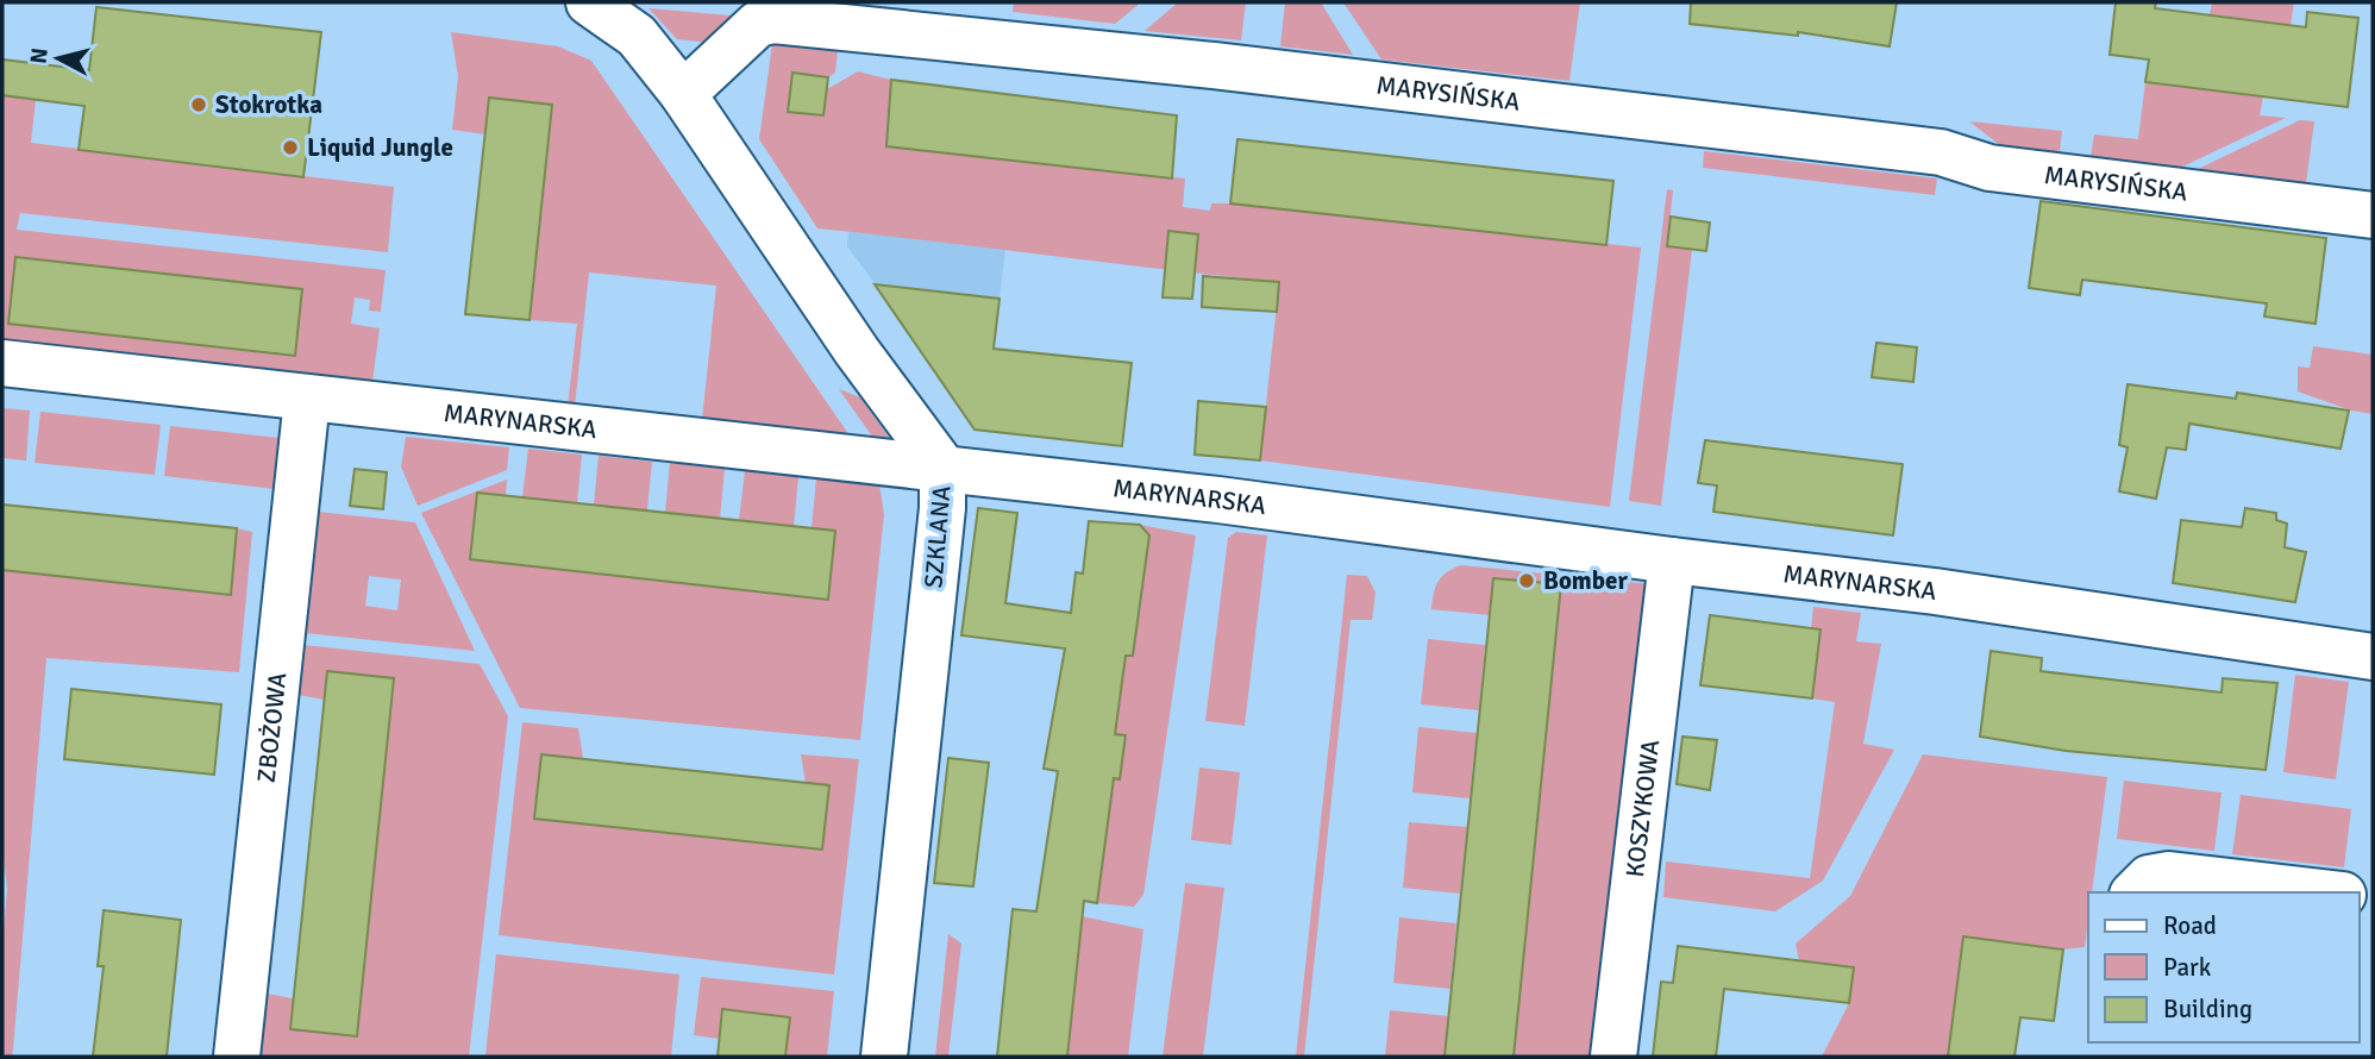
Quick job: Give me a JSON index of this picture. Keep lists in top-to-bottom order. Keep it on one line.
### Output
{"streets":{"street":["MARYSIŃSKA","MARYNARSKA","SZKLANA","ZBOŻOWA","KOSZYKOWA"]},"crossings":[["MARYSIŃSKA","SZKLANA"],["MARYNARSKA","SZKLANA"],["MARYNARSKA","ZBOŻOWA"],["MARYNARSKA","KOSZYKOWA"]],"places":["Stokrotka","Liquid Jungle","Bomber"],"legend":["Road","Park","Building"],"north":"left"}
